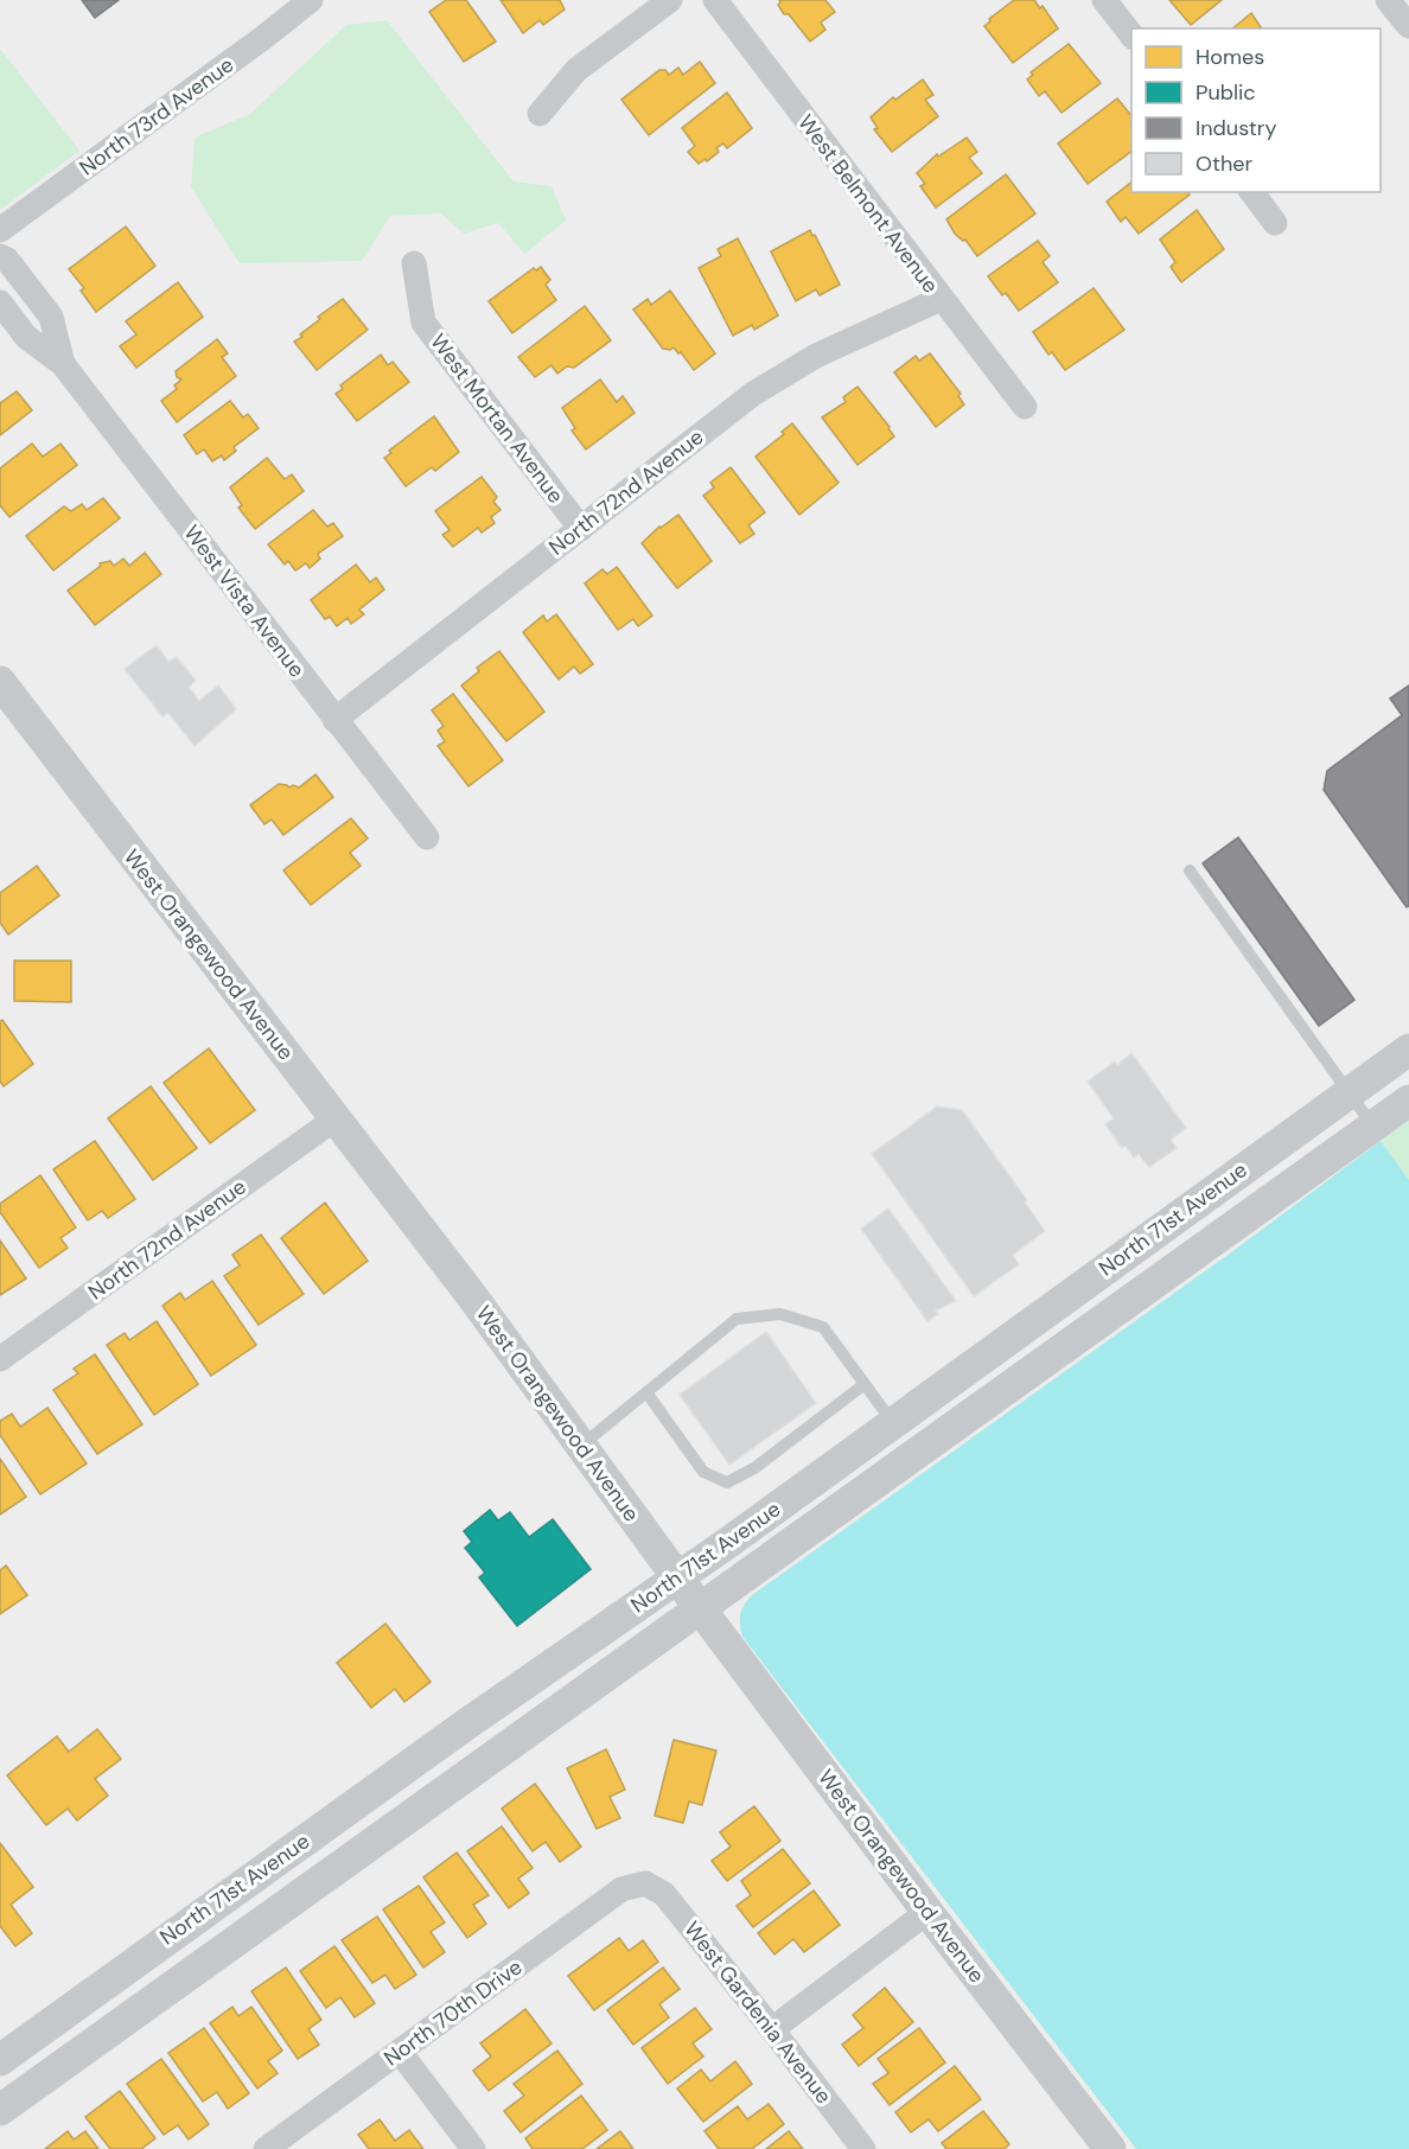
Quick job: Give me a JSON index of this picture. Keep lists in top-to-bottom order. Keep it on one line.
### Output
{"streets":{"street":["North 73rd Avenue","West Belmont Avenue","West Mortan Avenue","North 72nd Avenue","West Vista Avenue","West Orangewood Avenue","North 71st Avenue","North 70th Drive","West Gardenia Avenue"]},"crossings":[["West Belmont Avenue","North 72nd Avenue"],["West Mortan Avenue","North 72nd Avenue"],["North 72nd Avenue","West Vista Avenue"],["North 72nd Avenue","West Orangewood Avenue"],["West Orangewood Avenue","North 71st Avenue"],["North 70th Drive","West Gardenia Avenue"]],"legend":["Homes","Public","Industry","Other"]}
